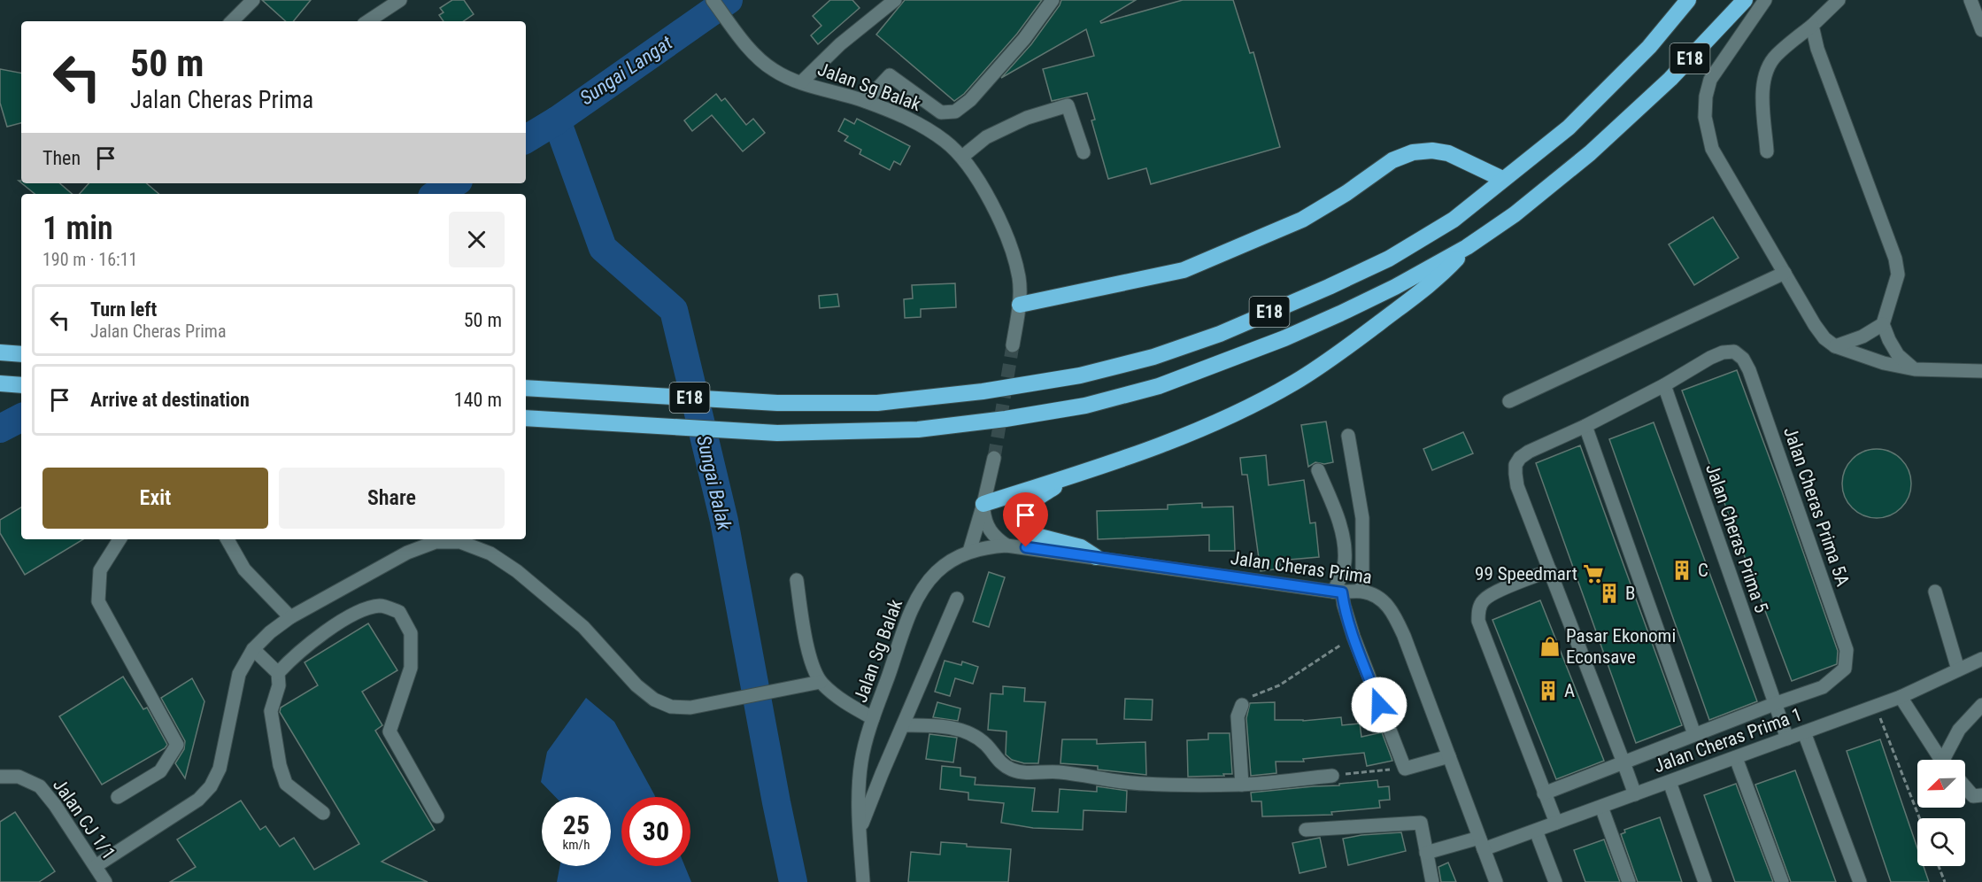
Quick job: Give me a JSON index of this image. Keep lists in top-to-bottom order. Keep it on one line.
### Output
{"streets":{"highway":["E18"],"street":["Jalan Sg Balak","Jalan Cheras Prima 5A","Jalan Cheras Prima 5","Jalan Cheras Prima","Jalan Cheras Prima 1","Jalan CJ 1/1"]},"crossings":[["Jalan Sg Balak","Jalan Cheras Prima"],["Jalan Cheras Prima 5A","Jalan Cheras Prima 5"],["Jalan Cheras Prima 5","Jalan Cheras Prima 1"],["Jalan Cheras Prima","Jalan Cheras Prima 1"]],"water":["Sungai Langat","Sungai Balak"],"places":{"building":["C","B","A"],"supermarket":["99 Speedmart"],"shop":["Pasar Ekonomi Econsave"]},"north":"bottom left","page":{"turn":["50 m","Jalan Cheras Prima"],"then":"Then","heading":["1 min","190 m · 16:11"],"list":[{"name":"Turn left","note":"Jalan Cheras Prima","value":"50 m"},{"name":"Arrive at destination","value":"140 m"}],"buttons":["Exit","Share"],"speed":"25 km/h","limit":"30"}}
